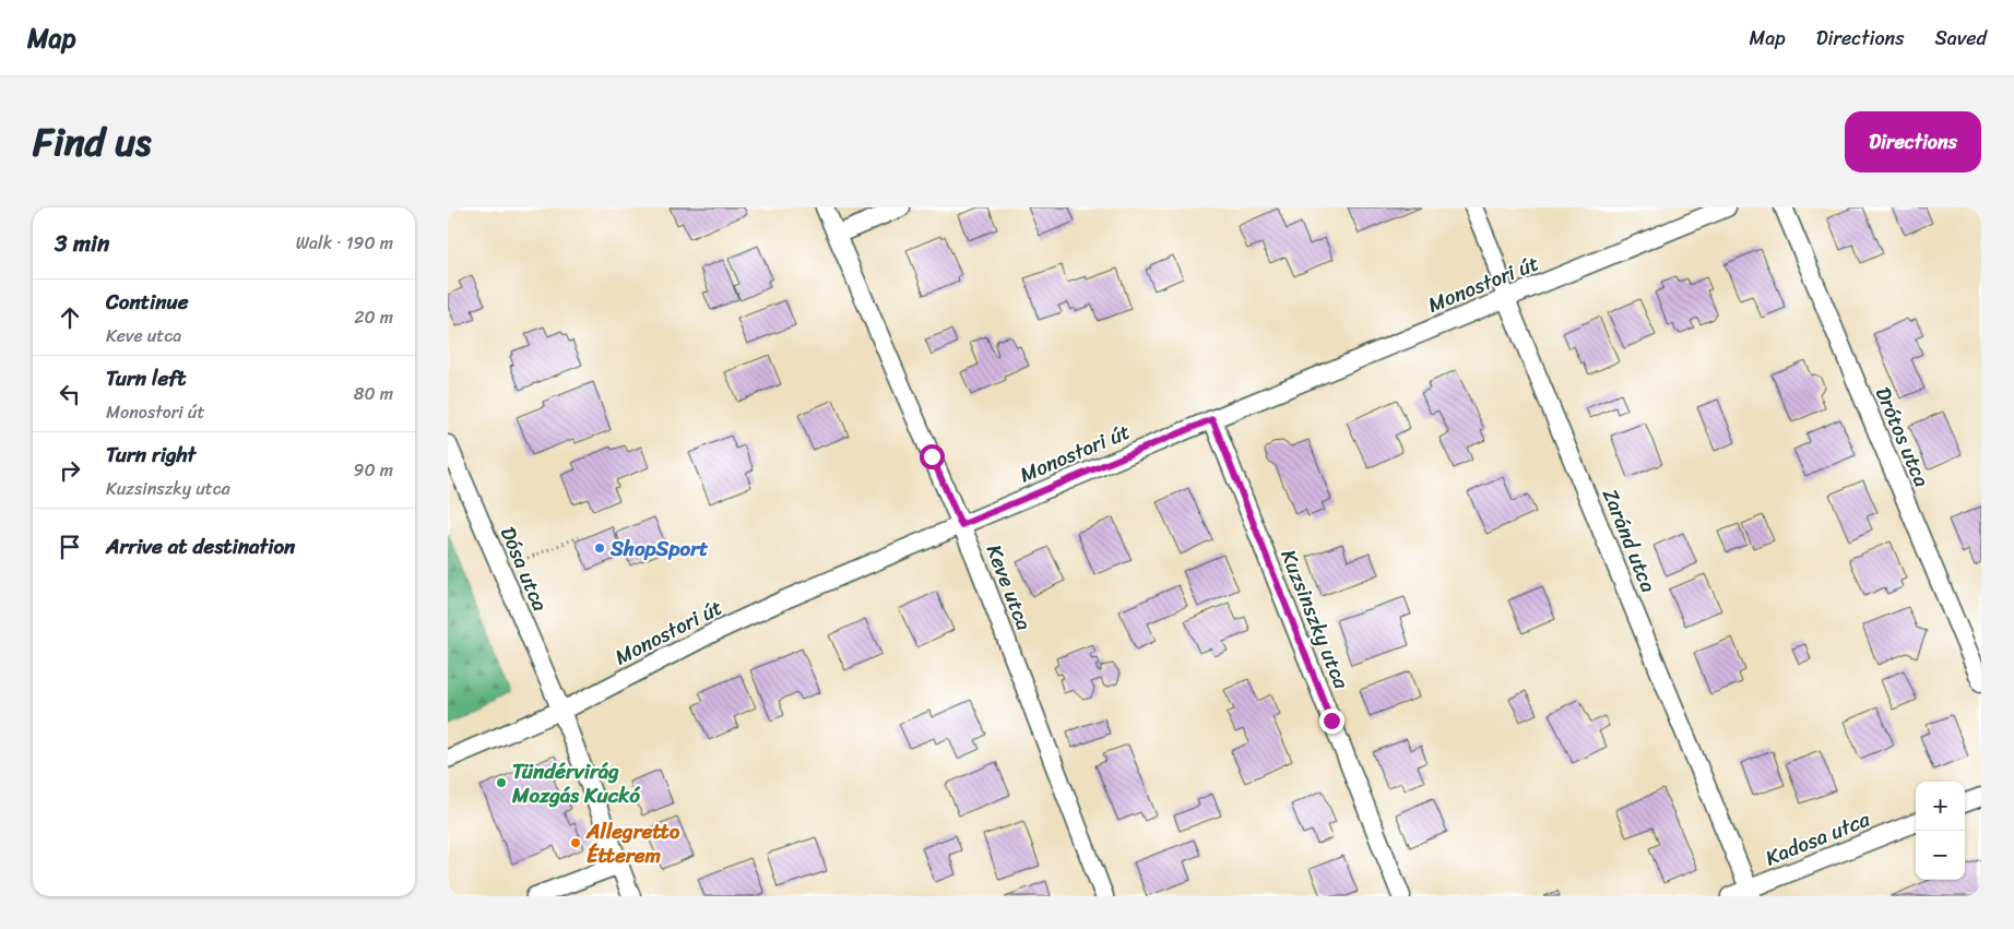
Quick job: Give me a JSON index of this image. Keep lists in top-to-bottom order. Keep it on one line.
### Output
{"streets":{"street":["Monostori út","Drótos utca","Zaránd utca","Dósa utca","Keve utca","Kuzsinszky utca","Kadosa utca"]},"crossings":[["Monostori út","Zaránd utca"],["Monostori út","Dósa utca"],["Monostori út","Keve utca"],["Monostori út","Kuzsinszky utca"],["Zaránd utca","Kadosa utca"]],"places":["ShopSport","Tündérvirág Mozgás Kuckó","Allegretto Étterem"],"page":{"header":"Map","nav":["Map","Directions","Saved"],"title":"Find us","buttons":"Directions","heading":["3 min","Walk · 190 m"],"list":[["Continue","Keve utca","20 m"],["Turn left","Monostori út","80 m"],["Turn right","Kuzsinszky utca","90 m"],"Arrive at destination"],"map_buttons":["+","−"]}}
